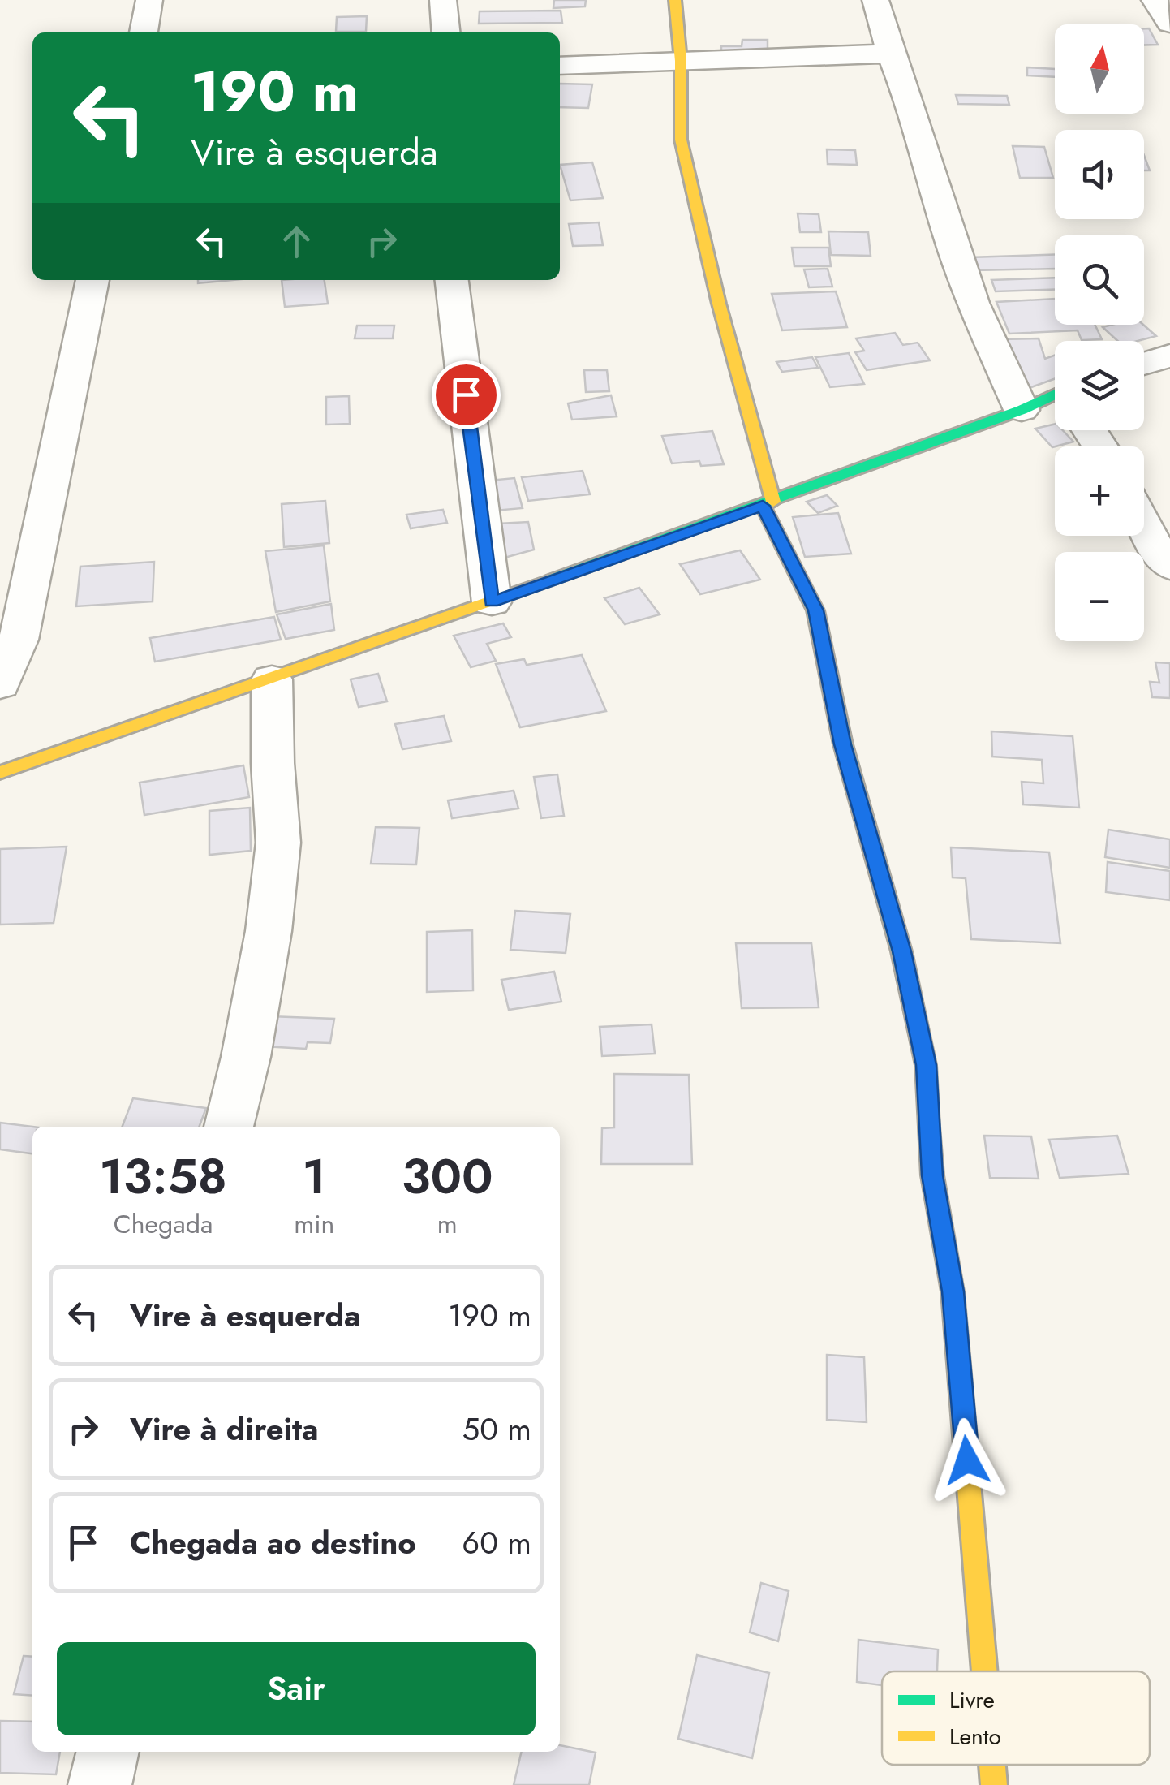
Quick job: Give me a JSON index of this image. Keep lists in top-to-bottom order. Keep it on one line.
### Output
{"legend":["Livre","Lento"],"north":"top","page":{"map_buttons":["+","−"],"turn":["190 m","Vire à esquerda"],"eta":["13:58","Chegada","1","min","300","m"],"list":[{"name":"Vire à esquerda","value":"190 m"},{"name":"Vire à direita","value":"50 m"},{"name":"Chegada ao destino","value":"60 m"}],"buttons":"Sair"}}
